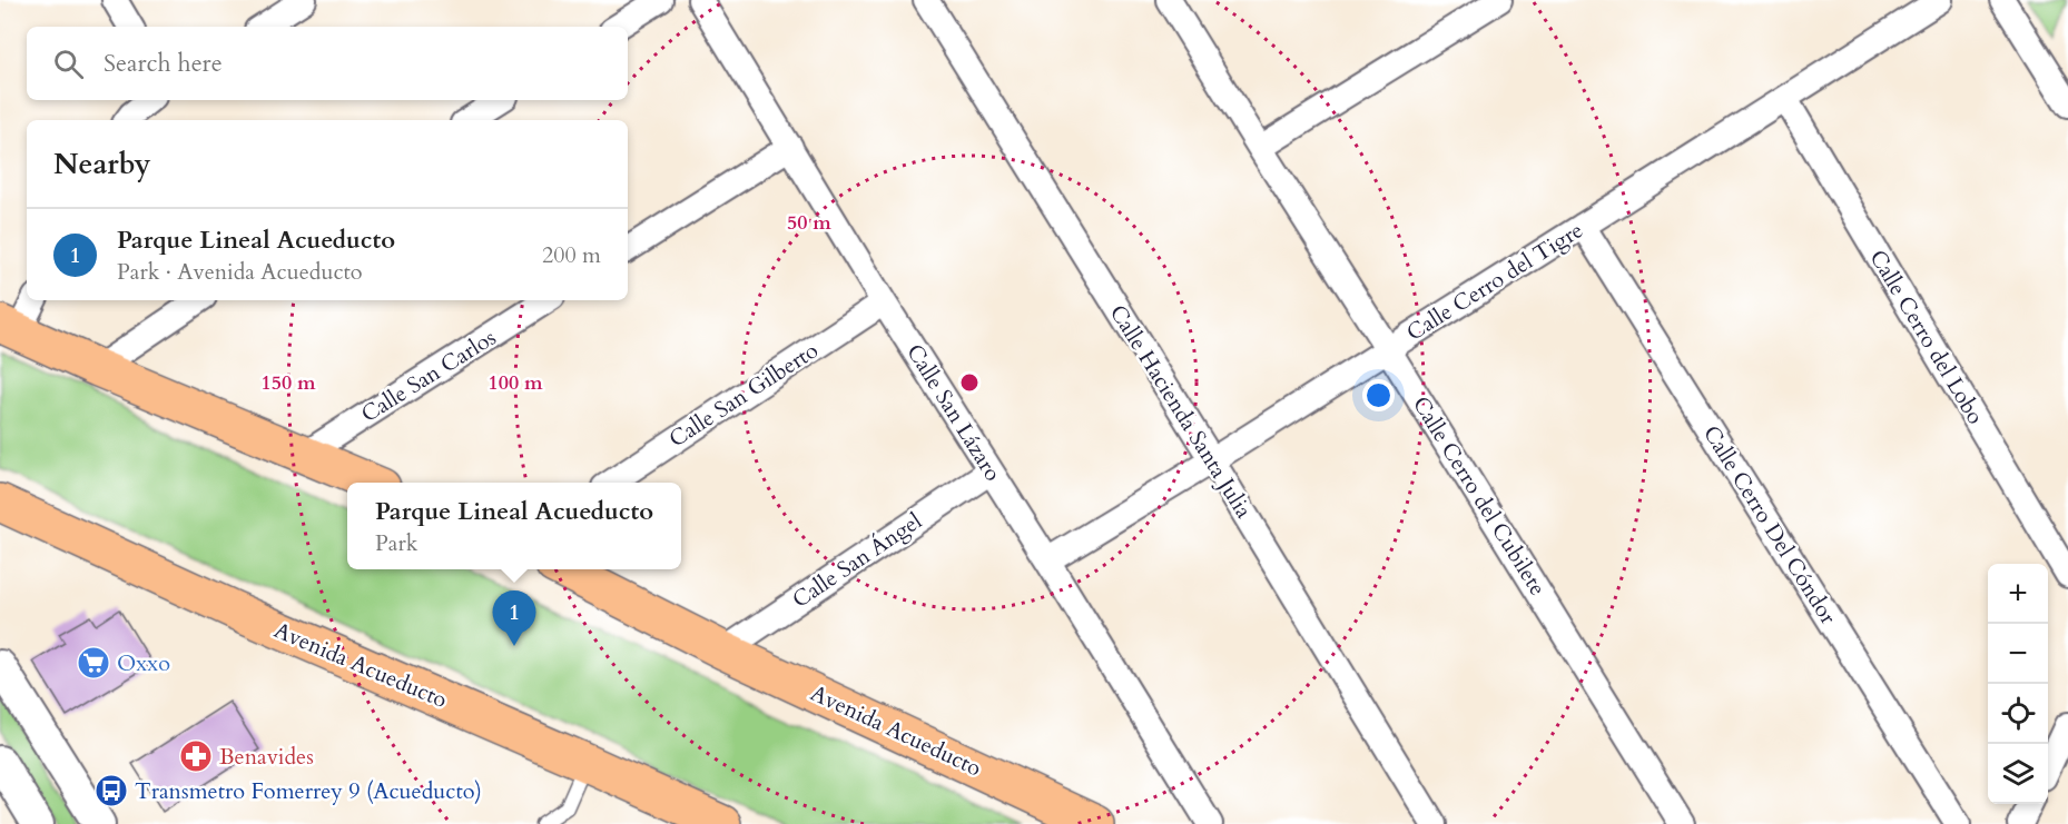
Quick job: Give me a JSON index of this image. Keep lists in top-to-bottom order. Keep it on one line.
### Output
{"streets":{"main road":["Avenida Acueducto"],"street":["Calle Cerro del Tigre","Calle Cerro del Lobo","Calle San Carlos","Calle San Gilberto","Calle Hacienda Santa Julia","Calle San Lázaro","Calle Cerro del Cubilete","Calle Cerro Del Cóndor","Calle San Ángel"]},"crossings":[["Calle Cerro del Tigre","Calle Cerro del Lobo"],["Calle Cerro del Tigre","Calle Hacienda Santa Julia"],["Calle Cerro del Tigre","Calle San Lázaro"],["Calle Cerro del Tigre","Calle Cerro del Cubilete"],["Calle Cerro del Tigre","Calle Cerro Del Cóndor"],["Calle San Gilberto","Calle San Lázaro"],["Calle San Lázaro","Calle San Ángel"],["Calle San Ángel","Avenida Acueducto"]],"places":{"supermarket":["Oxxo"],"pharmacy":["Benavides"],"bus stop":["Transmetro Fomerrey 9 (Acueducto)"]},"page":{"search":"Search here","heading":"Nearby","list":[{"mark":"1","name":"Parque Lineal Acueducto","note":"Park · Avenida Acueducto","value":"200 m"}],"popup":["Parque Lineal Acueducto","Park"],"map_buttons":["+","−"],"pins":"1"},"rings":["50 m","100 m","150 m"]}
